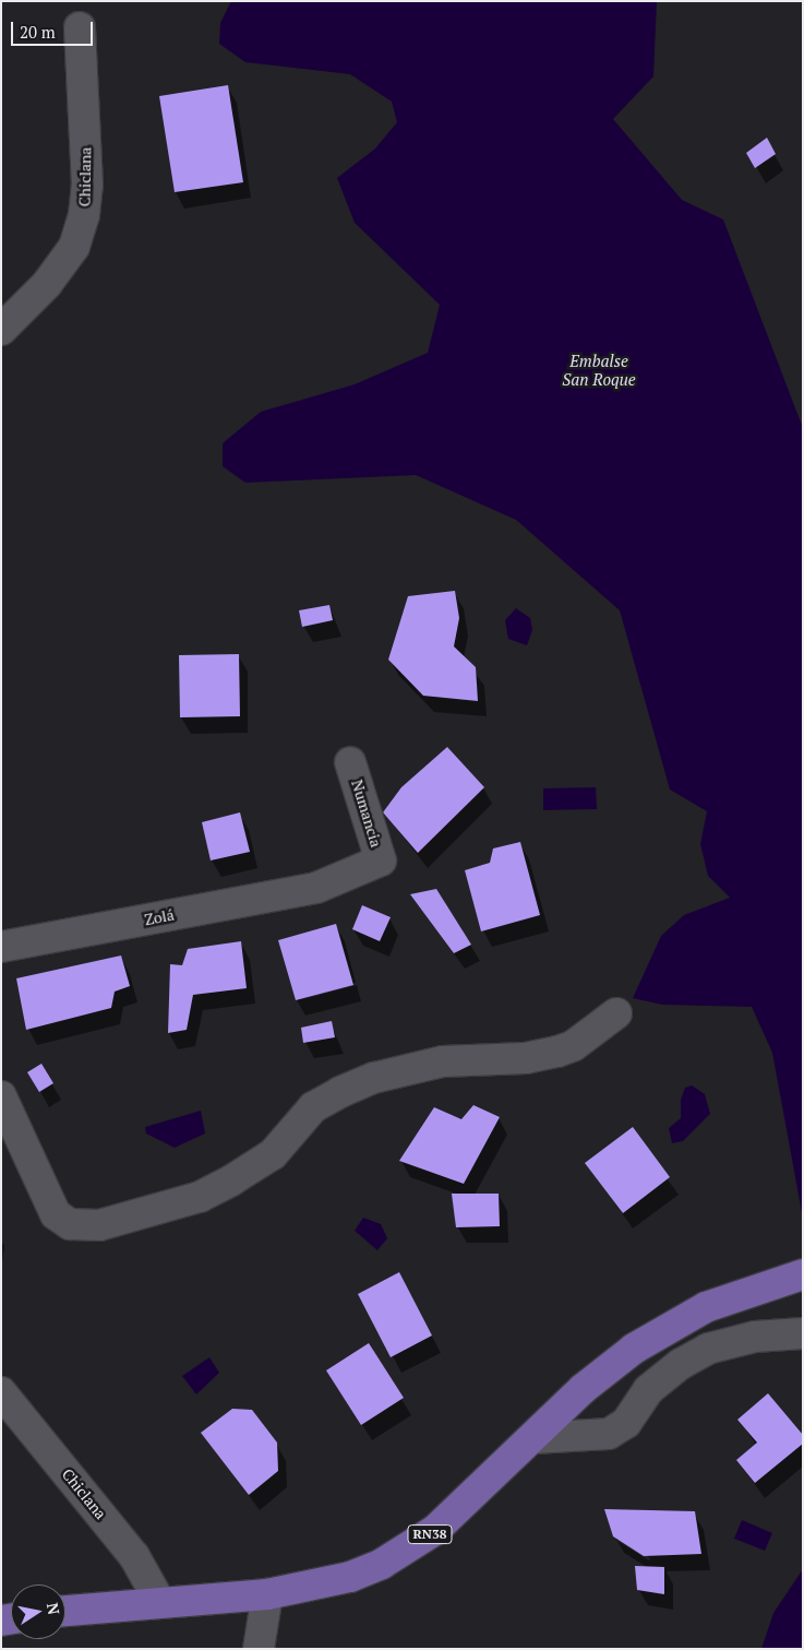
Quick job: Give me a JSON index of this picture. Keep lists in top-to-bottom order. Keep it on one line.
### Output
{"streets":{"main road":["RN38"],"street":["Chiclana","Numancia","Zolá"]},"crossings":[["Chiclana","RN38"],["Numancia","Zolá"]],"water":["Embalse San Roque"],"scale_bar":"20 m","north":"right"}
